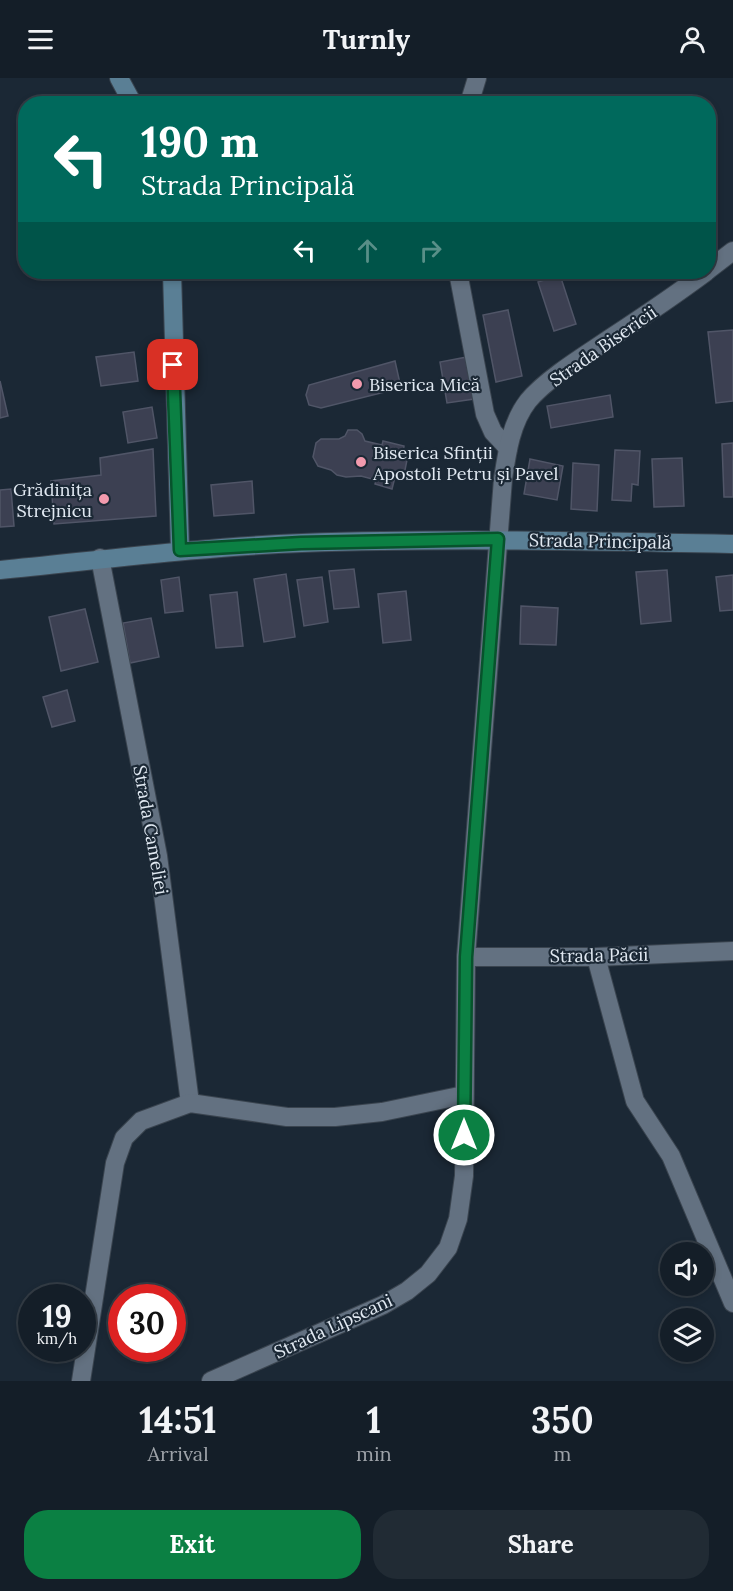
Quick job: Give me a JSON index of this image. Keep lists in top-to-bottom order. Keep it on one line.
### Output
{"streets":{"main road":["Strada Principală"],"street":["Strada Bisericii","Strada Cameliei","Strada Păcii","Strada Lipscani"]},"crossings":[["Strada Bisericii","Strada Principală"],["Strada Bisericii","Strada Lipscani"],["Strada Principală","Strada Cameliei"],["Strada Principală","Strada Lipscani"],["Strada Păcii","Strada Lipscani"]],"places":["Biserica Mică","Biserica Sfinții Apostoli Petru și Pavel","Grădinița Strejnicu"],"page":{"header":"Turnly","turn":["190 m","Strada Principală"],"speed":"19 km/h","limit":"30","eta":["14:51","Arrival","1","min","350","m"],"buttons":["Exit","Share"]}}
